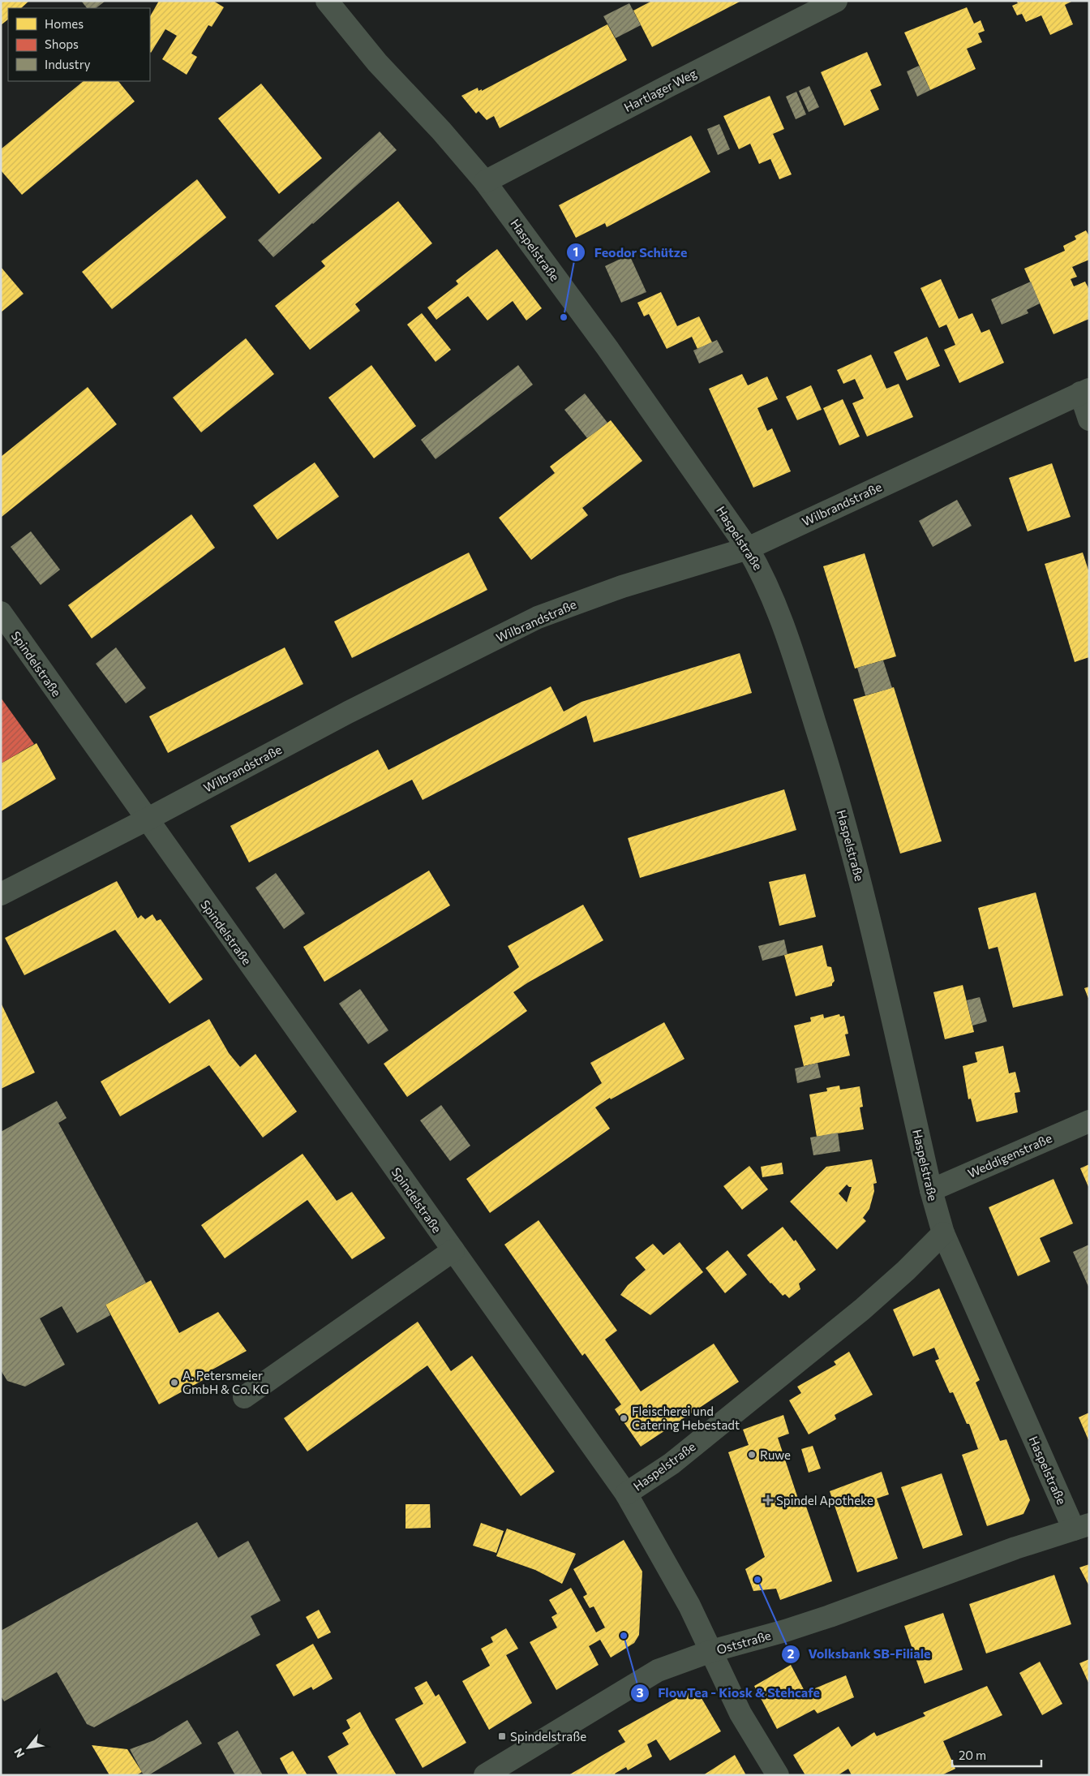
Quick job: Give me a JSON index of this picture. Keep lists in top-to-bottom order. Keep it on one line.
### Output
{"streets":{"street":["Hartlager Weg","Haspelstraße","Wilbrandstraße","Spindelstraße","Weddigenstraße","Oststraße"]},"crossings":[["Hartlager Weg","Haspelstraße"],["Haspelstraße","Wilbrandstraße"],["Haspelstraße","Spindelstraße"],["Haspelstraße","Weddigenstraße"],["Haspelstraße","Oststraße"],["Wilbrandstraße","Spindelstraße"],["Spindelstraße","Oststraße"]],"places":{"other":["Feodor Schütze","A. Petersmeier GmbH & Co. KG","Fleischerei und Catering Hebestadt","Ruwe","Volksbank SB-Filiale","FlowTea - Kiosk & Stehcafe"],"health":["Spindel Apotheke"],"transit":["Spindelstraße"]},"legend":["Homes","Shops","Industry"],"scale_bar":"20 m","north":"bottom left"}
